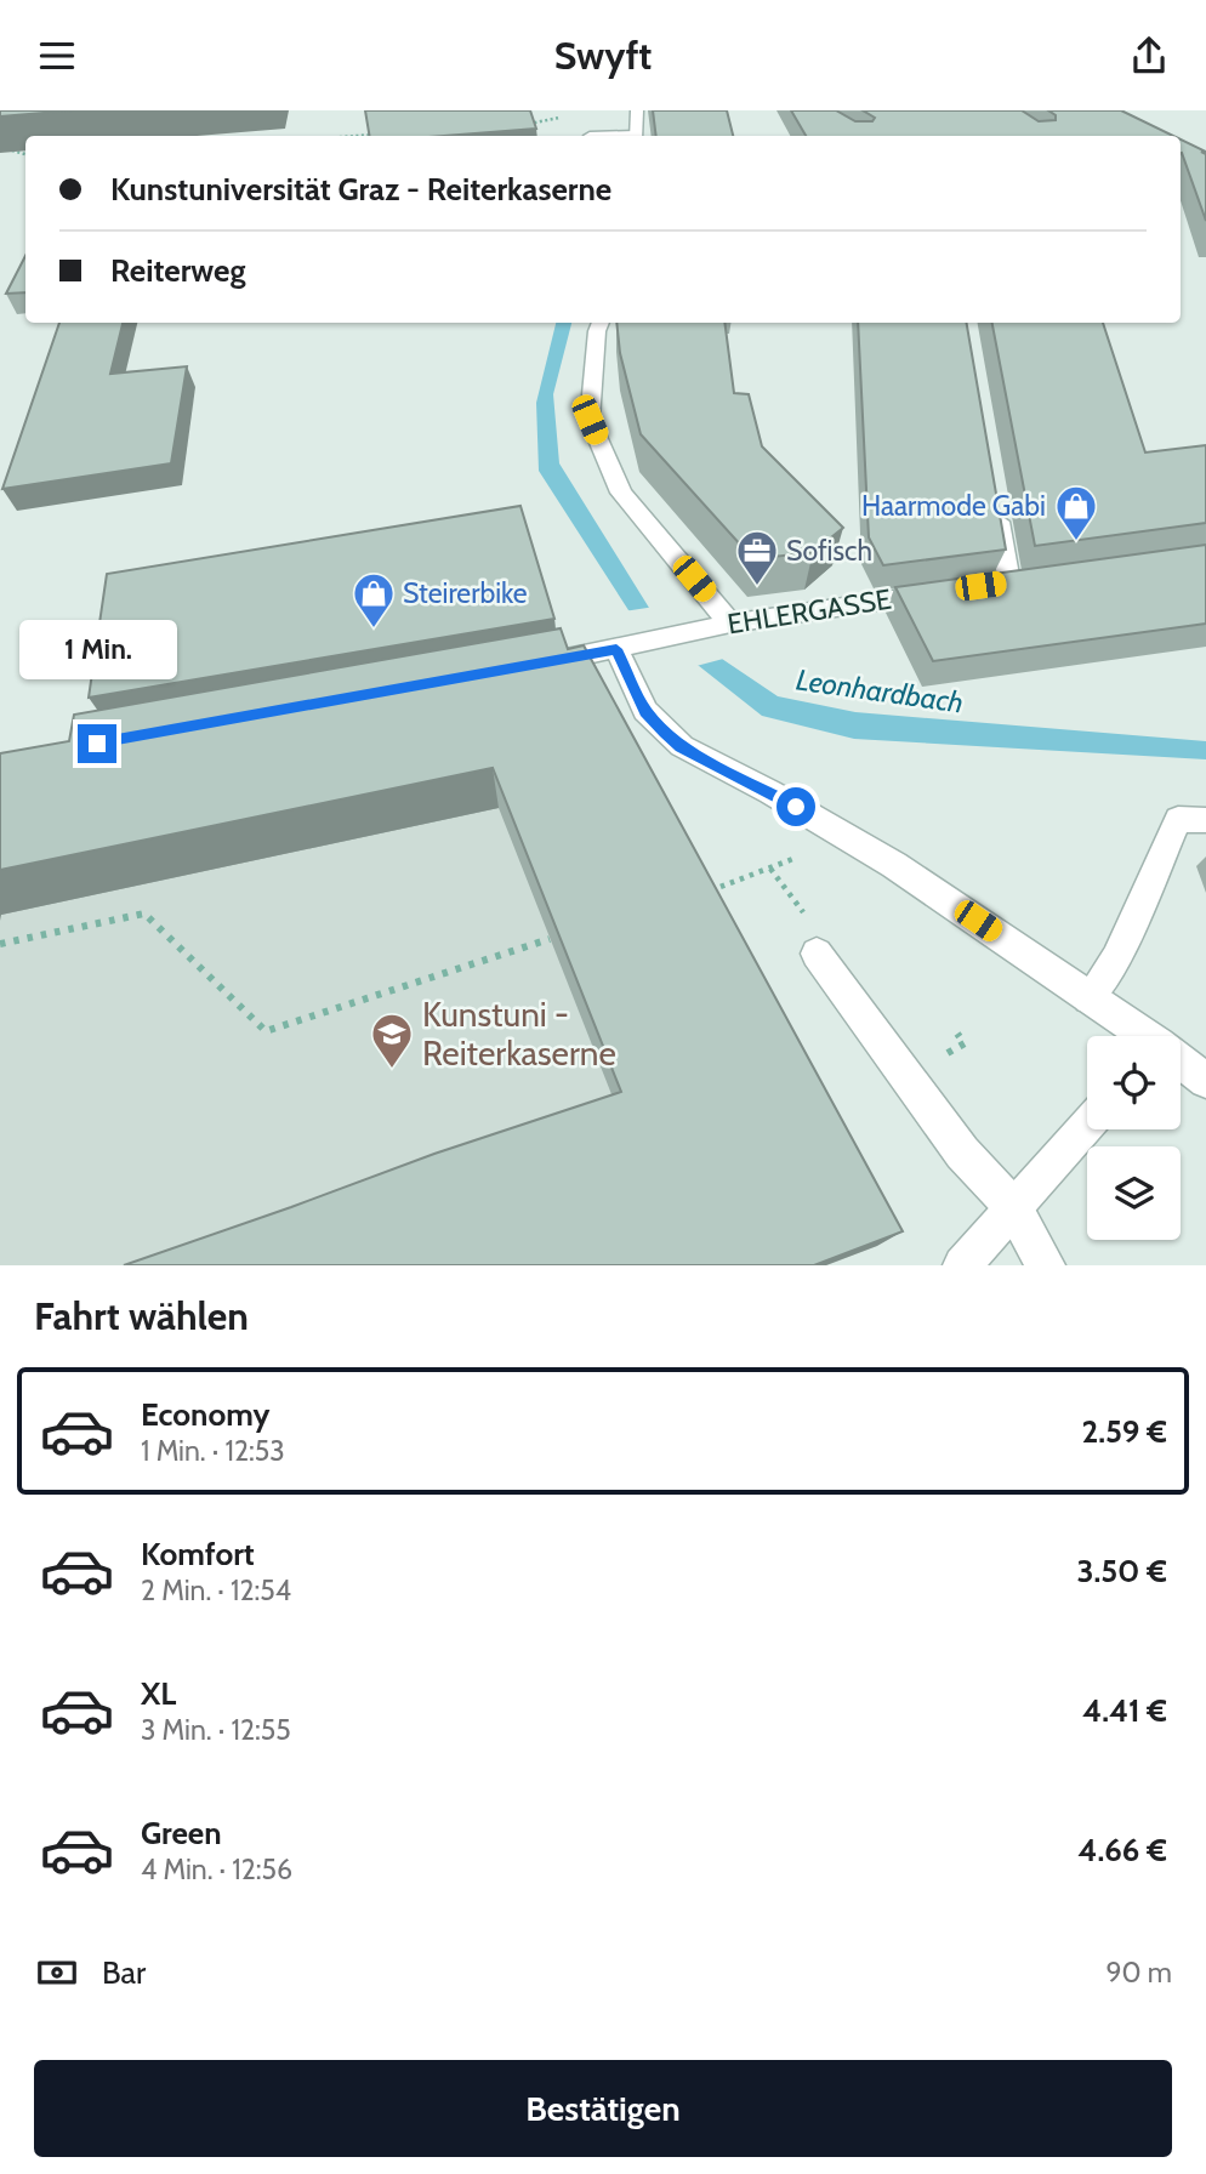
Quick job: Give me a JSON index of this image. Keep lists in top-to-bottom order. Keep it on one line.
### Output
{"streets":{"street":["EHLERGASSE"]},"water":["Leonhardbach"],"places":{"shop":["Haarmode Gabi","Steirerbike"],"office":["Sofisch"],"school or university":["Kunstuni - Reiterkaserne"]},"page":{"header":"Swyft","banner":["Kunstuniversität Graz - Reiterkaserne","Reiterweg"],"bubble":"1 Min.","heading":"Fahrt wählen","list":[{"name":"Economy","note":"1 Min. · 12:53","value":"2.59 €"},{"name":"Komfort","note":"2 Min. · 12:54","value":"3.50 €"},{"name":"XL","note":"3 Min. · 12:55","value":"4.41 €"},{"name":"Green","note":"4 Min. · 12:56","value":"4.66 €"}],"pay":["Bar","90 m"],"buttons":"Bestätigen"}}
